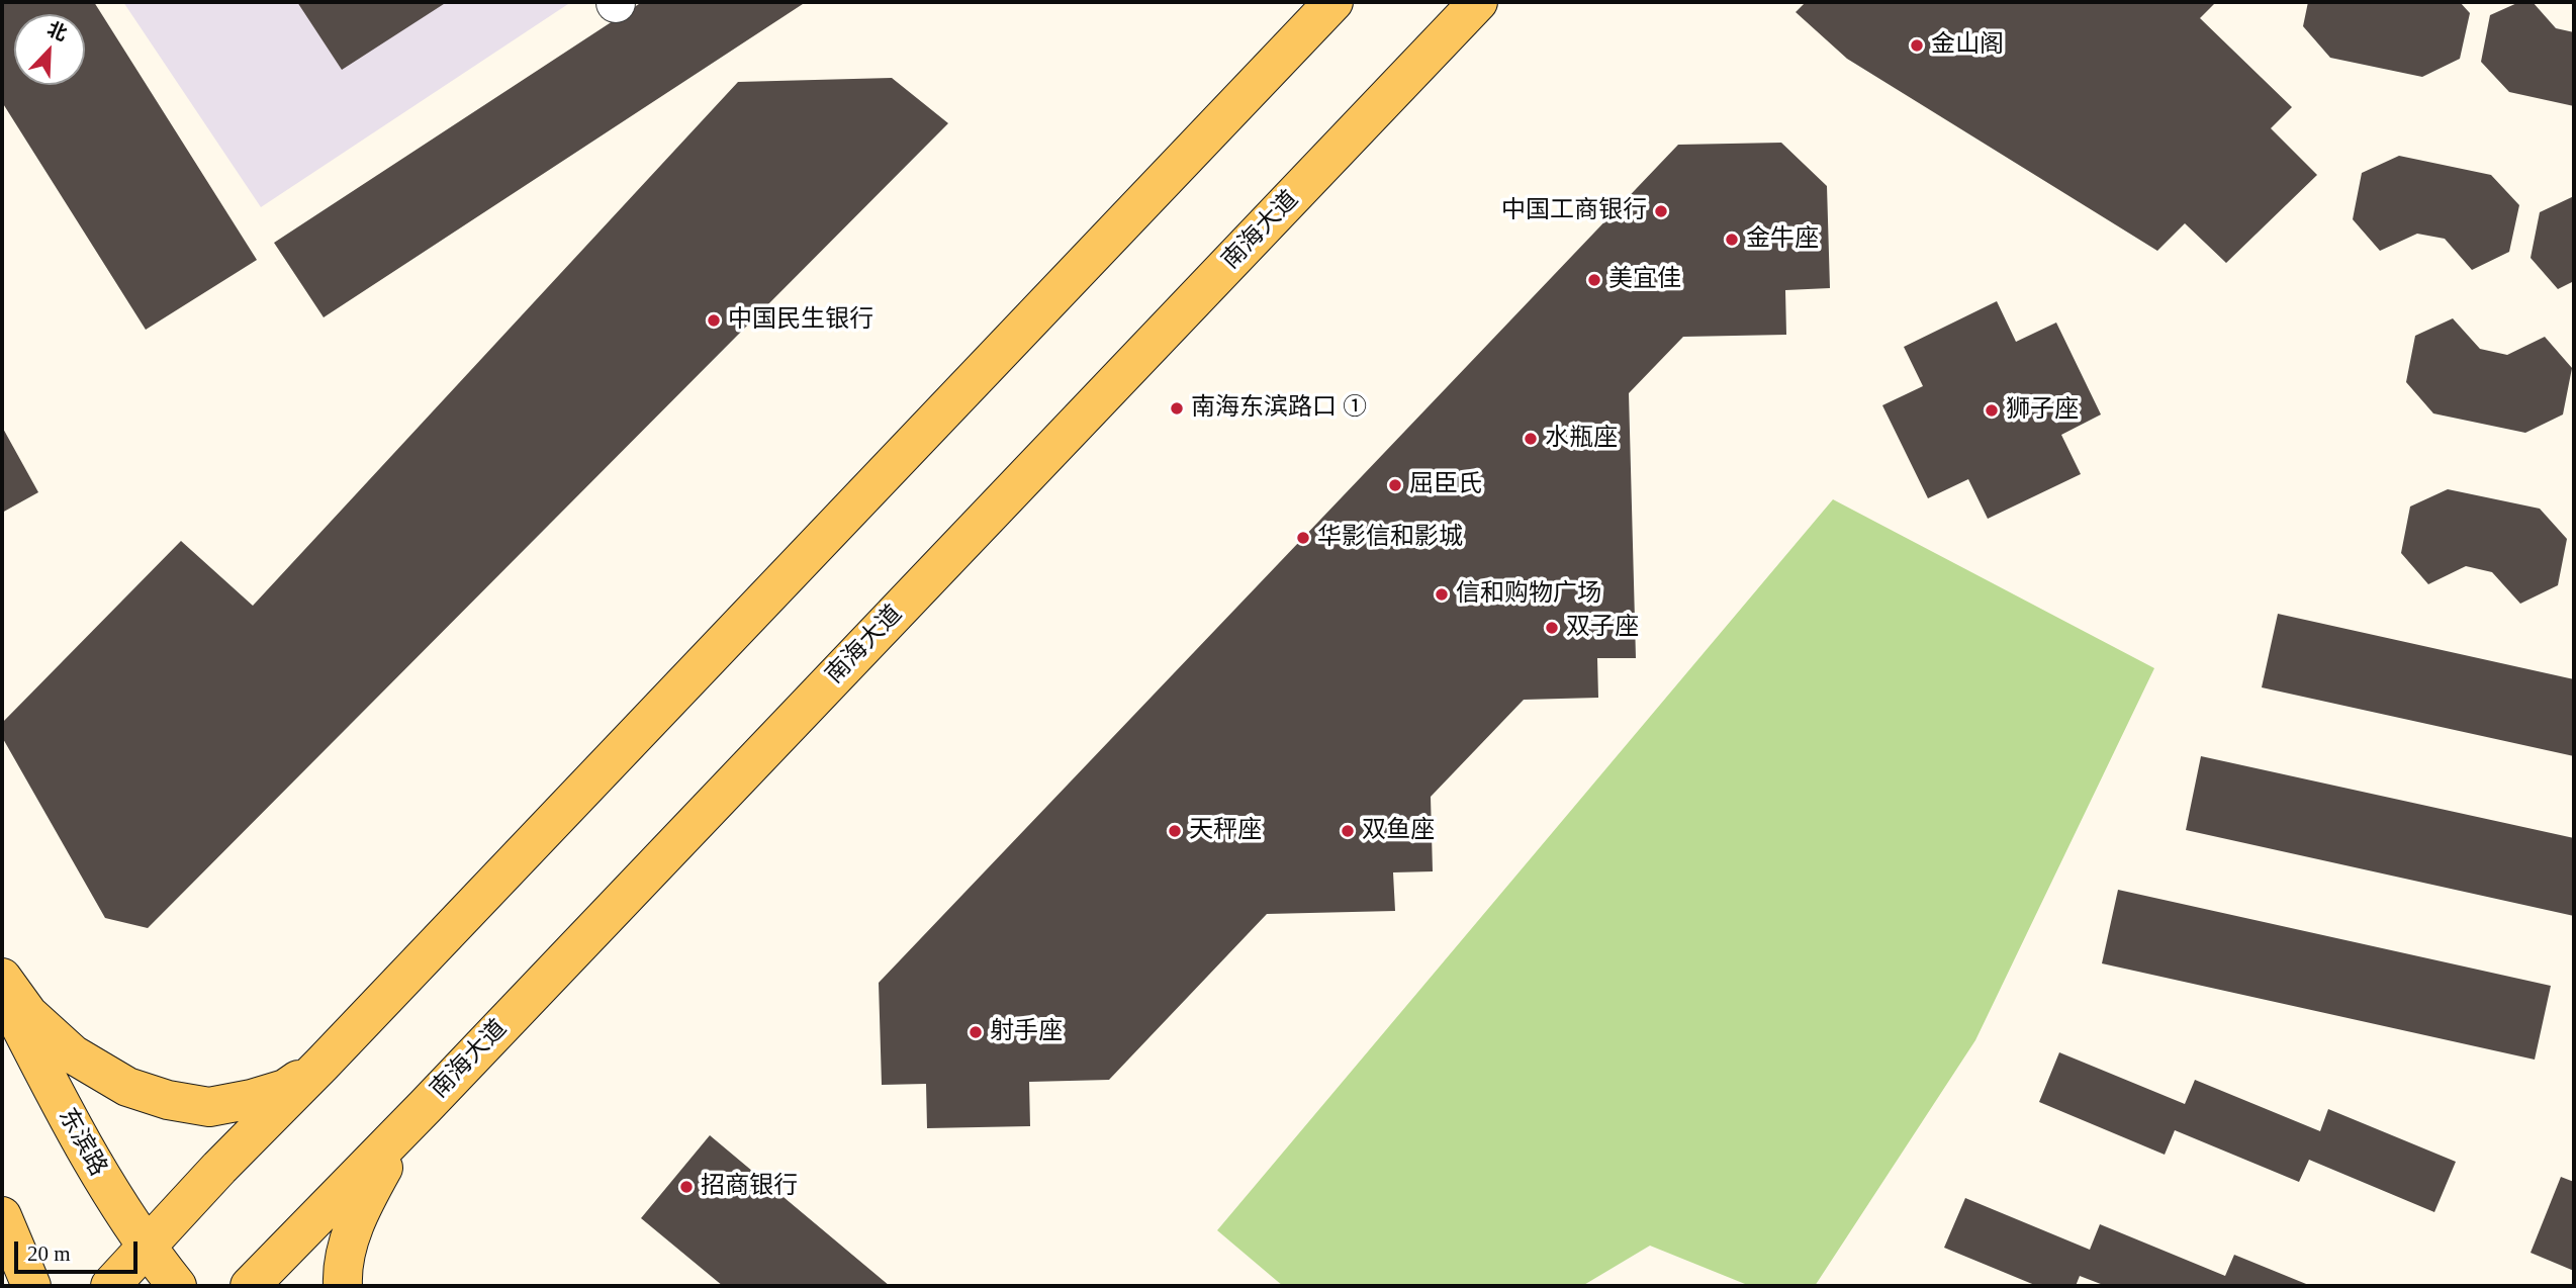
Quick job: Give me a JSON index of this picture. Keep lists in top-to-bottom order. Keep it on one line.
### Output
{"streets":{"main road":["南海大道","东滨路"]},"places":["金山阁","中国工商银行","金牛座","美宜佳","中国民生银行","南海东滨路口 ①","狮子座","水瓶座","屈臣氏","华影信和影城","信和购物广场","双子座","天秤座","双鱼座","射手座","招商银行"],"scale_bar":"20 m","north":"top right"}
